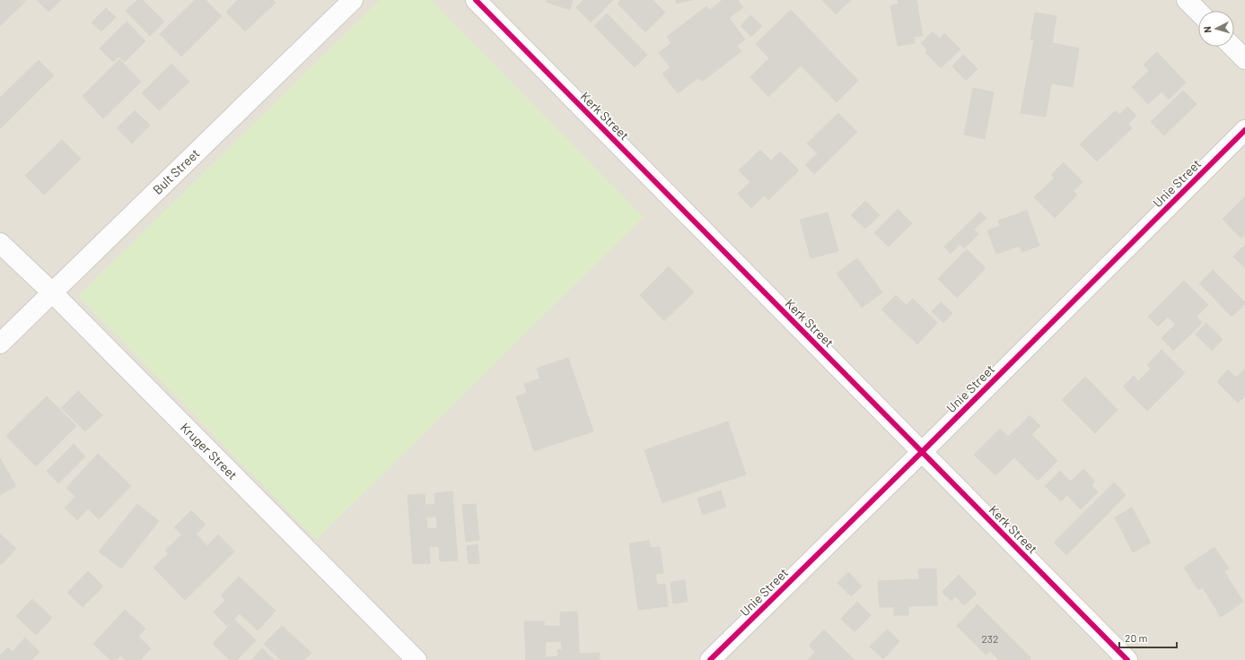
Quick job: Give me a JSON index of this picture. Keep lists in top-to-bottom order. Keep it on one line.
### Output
{"streets":{"street":["Kerk Street","Bult Street","Unie Street","Kruger Street"]},"crossings":[["Kerk Street","Unie Street"],["Bult Street","Kruger Street"]],"house_numbers":["232"],"scale_bar":"20 m","north":"left"}
